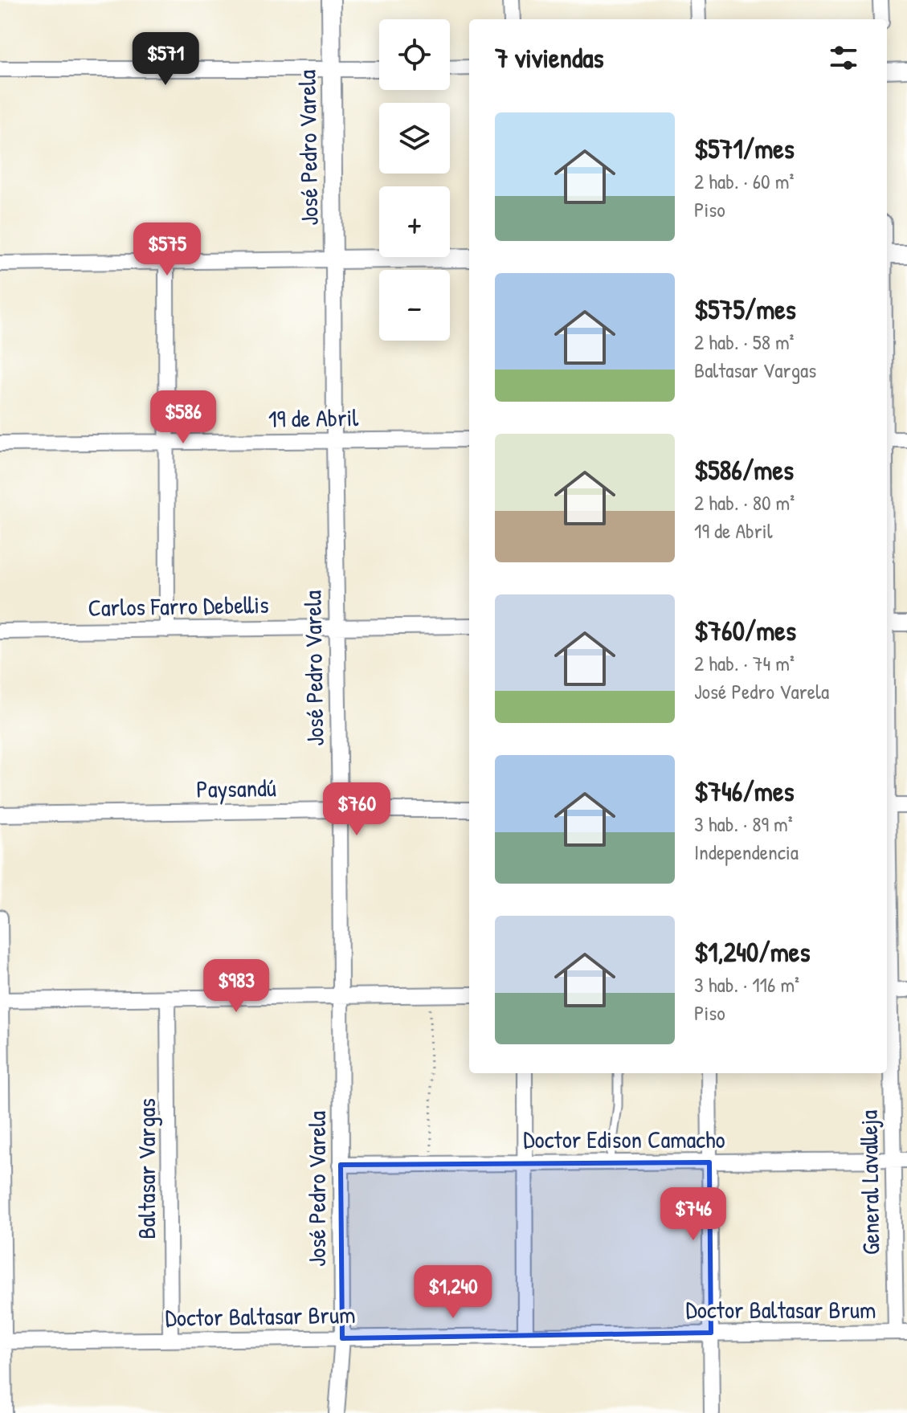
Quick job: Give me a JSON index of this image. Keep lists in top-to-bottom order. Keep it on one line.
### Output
{"streets":{"street":["José Pedro Varela","19 de Abril","Carlos Farro Debellis","Paysandú","Doctor Edison Camacho","Baltasar Vargas","General Lavalleja","Doctor Baltasar Brum"]},"crossings":[["José Pedro Varela","19 de Abril"],["José Pedro Varela","Carlos Farro Debellis"],["José Pedro Varela","Paysandú"],["José Pedro Varela","Doctor Edison Camacho"],["José Pedro Varela","Doctor Baltasar Brum"],["Doctor Edison Camacho","General Lavalleja"],["Baltasar Vargas","Doctor Baltasar Brum"],["General Lavalleja","Doctor Baltasar Brum"]],"page":{"map_buttons":["+","−"],"heading":"7 viviendas","price":["$571","$575","$586","$760","$983","$746","$1,240"],"list":[{"name":"$571/mes","note":"2 hab. · 60 m² · Piso"},{"name":"$575/mes","note":"2 hab. · 58 m² · Baltasar Vargas"},{"name":"$586/mes","note":"2 hab. · 80 m² · 19 de Abril"},{"name":"$760/mes","note":"2 hab. · 74 m² · José Pedro Varela"},{"name":"$746/mes","note":"3 hab. · 89 m² · Independencia"},{"name":"$1,240/mes","note":"3 hab. · 116 m² · Piso"}]}}
